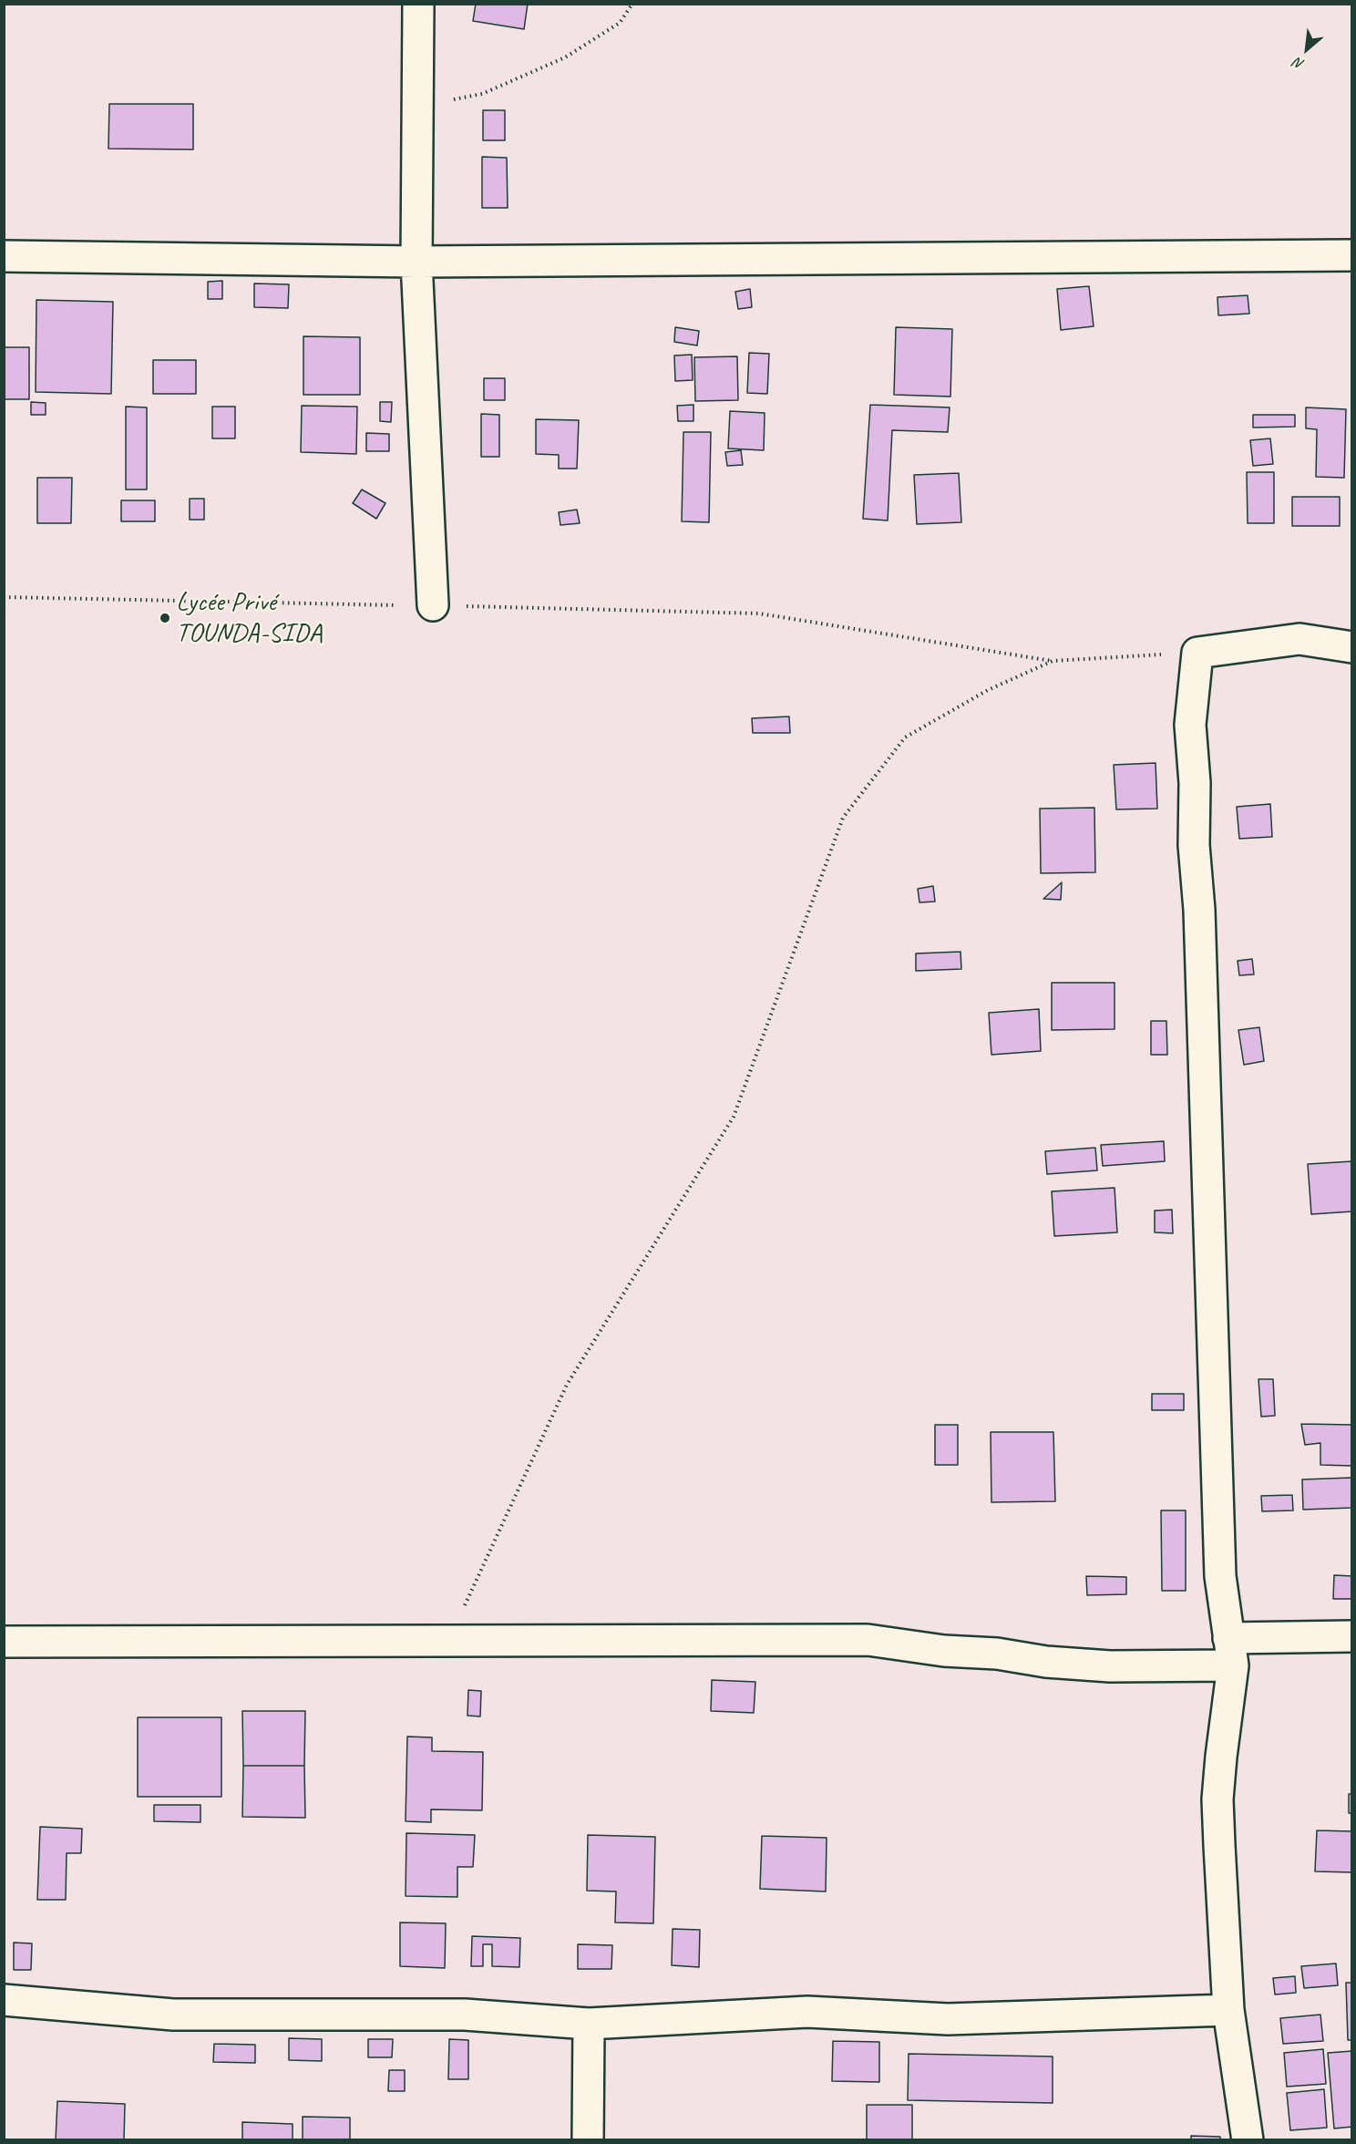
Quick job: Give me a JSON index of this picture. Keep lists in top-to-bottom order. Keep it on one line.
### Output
{"places":["Lycée Privé TOUNDA-SIDA"],"north":"bottom left"}
